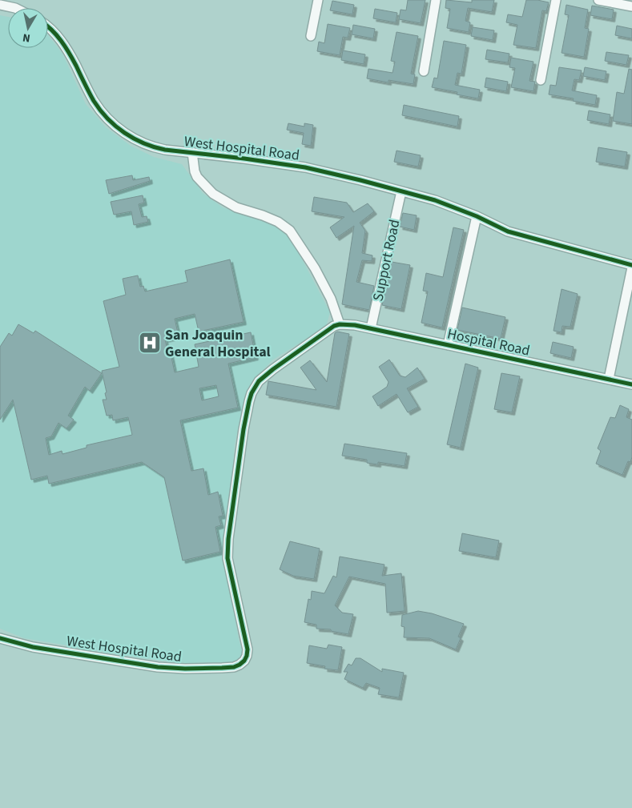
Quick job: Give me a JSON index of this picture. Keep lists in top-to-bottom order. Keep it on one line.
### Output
{"streets":{"street":["West Hospital Road","Support Road","Hospital Road"]},"crossings":[["West Hospital Road","Support Road"],["West Hospital Road","Hospital Road"],["Support Road","Hospital Road"]],"places":{"hospital":["San Joaquin General Hospital"]},"north":"bottom"}
